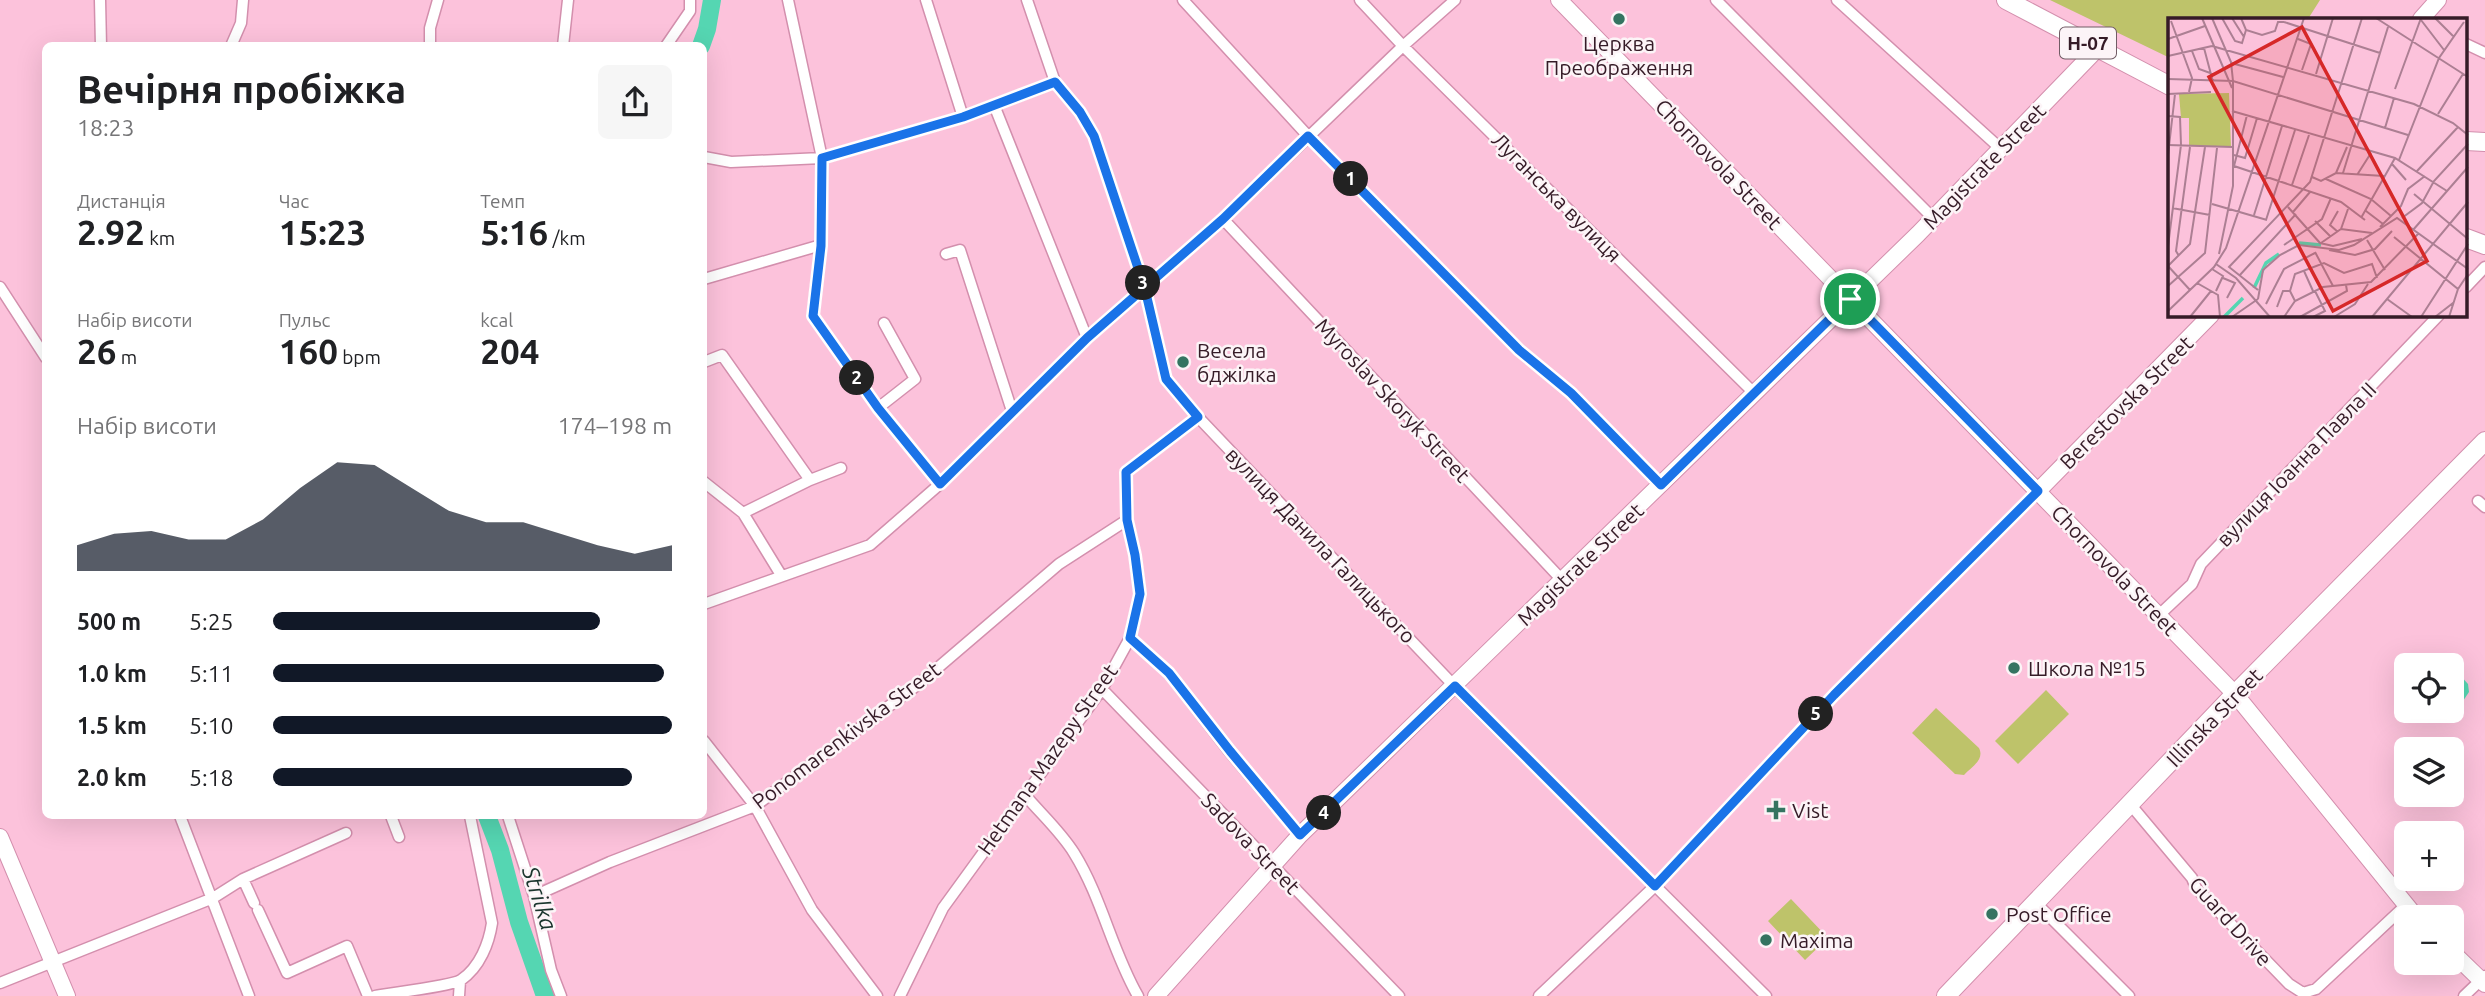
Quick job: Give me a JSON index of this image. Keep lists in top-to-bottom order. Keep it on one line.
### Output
{"streets":{"main road":["Н-07","Illinska Street"],"street":["Chornovola Street","Magistrate Street","Луганська вулиця","Myroslav Skoryk Street","Berestovska Street","вулиця Іоанна Павла II","вулиця Данила Галицького","Ponomarenkivska Street","Hetmana Mazepy Street","Sadova Street","Guard Drive"]},"crossings":[["Н-07","Magistrate Street"],["Chornovola Street","Magistrate Street"],["Chornovola Street","Berestovska Street"],["Chornovola Street","вулиця Іоанна Павла II"],["Chornovola Street","Illinska Street"],["Magistrate Street","Луганська вулиця"],["Magistrate Street","Myroslav Skoryk Street"],["Magistrate Street","вулиця Данила Галицького"],["Magistrate Street","Sadova Street"],["Berestovska Street","вулиця Данила Галицького"],["вулиця Данила Галицького","Hetmana Mazepy Street"],["Illinska Street","Guard Drive"],["Ponomarenkivska Street","Hetmana Mazepy Street"],["Hetmana Mazepy Street","Sadova Street"]],"water":["Strilka"],"places":{"other":["Церква Преображення","Весела бджілка","Школа №15","Post Office","Maxima"],"health":["Vist"]},"page":{"heading":["Вечірня пробіжка","18:23"],"pins":["1","3","2","5","4"],"stats":[["Дистанція","2.92 km"],["Час","15:23"],["Темп","5:16 /km"],["Набір висоти","26 m"],["Пульс","160 bpm"],["kcal","204"]],"chart":["Набір висоти","174–198 m"],"list":[{"name":"500 m","note":"5:25"},{"name":"1.0 km","note":"5:11"},{"name":"1.5 km","note":"5:10"},{"name":"2.0 km","note":"5:18"}],"map_buttons":["+","−"]}}
